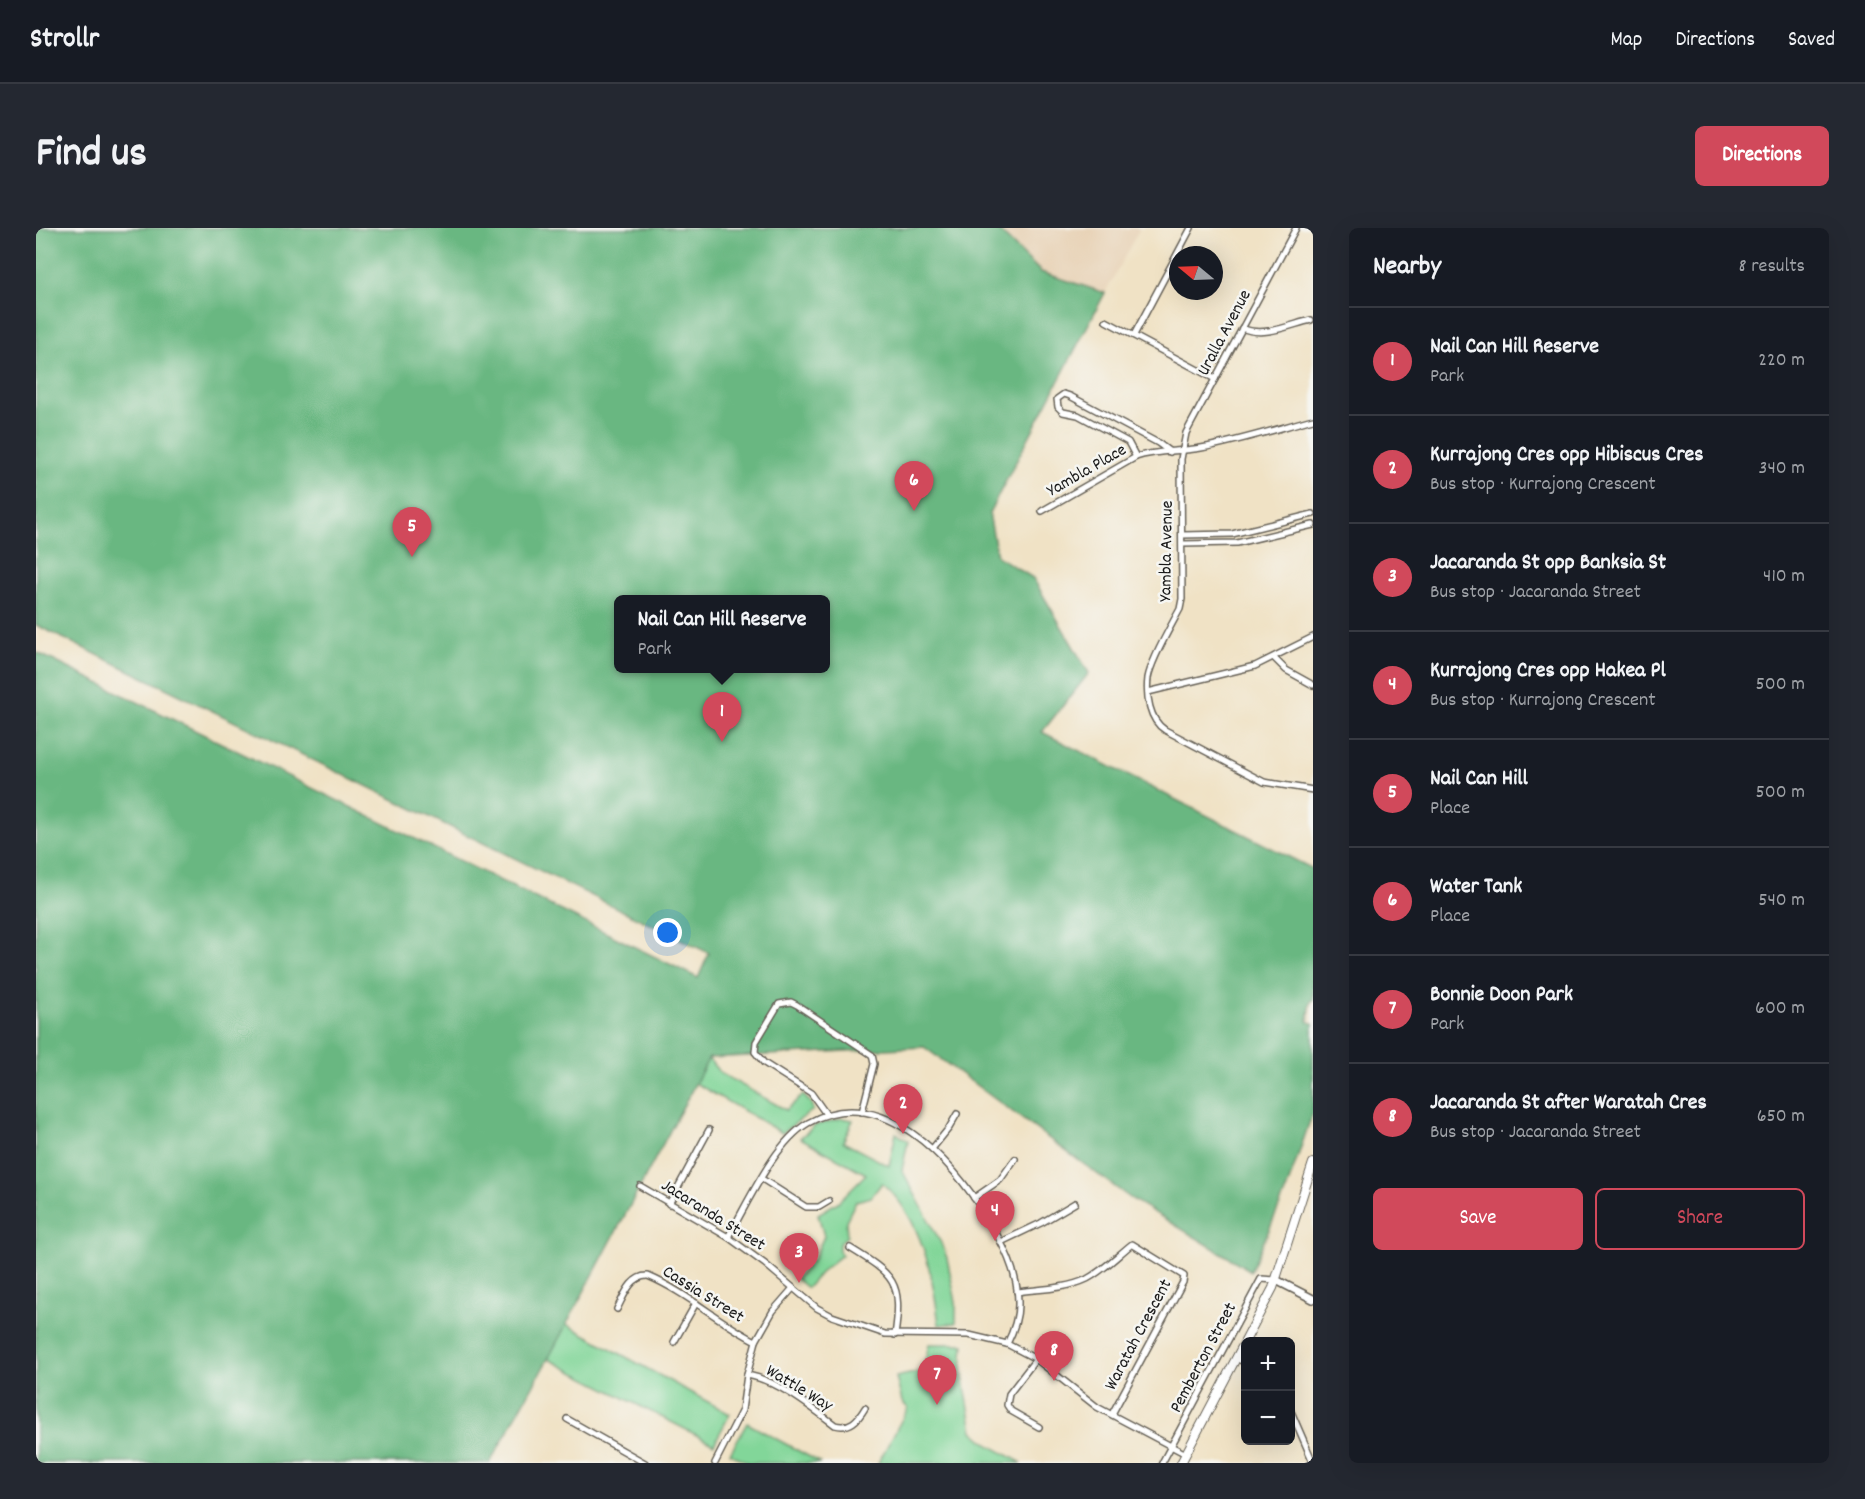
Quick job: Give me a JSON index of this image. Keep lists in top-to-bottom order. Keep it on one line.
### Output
{"streets":{"main road":["Pemberton Street"],"street":["Uralla Avenue","Yambla Place","Yambla Avenue","Jacaranda Street","Cassia Street","Waratah Crescent","Wattle Way"]},"crossings":[["Uralla Avenue","Yambla Place"],["Uralla Avenue","Yambla Avenue"],["Yambla Place","Yambla Avenue"],["Jacaranda Street","Waratah Crescent"],["Jacaranda Street","Pemberton Street"]],"north":"left","page":{"header":"Strollr","nav":["Map","Directions","Saved"],"title":"Find us","buttons":["Directions",["Save","Share"]],"heading":["Nearby","8 results"],"list":[{"mark":"1","name":"Nail Can Hill Reserve","note":"Park","value":"220 m"},{"mark":"2","name":"Kurrajong Cres opp Hibiscus Cres","note":"Bus stop · Kurrajong Crescent","value":"340 m"},{"mark":"3","name":"Jacaranda St opp Banksia St","note":"Bus stop · Jacaranda Street","value":"410 m"},{"mark":"4","name":"Kurrajong Cres opp Hakea Pl","note":"Bus stop · Kurrajong Crescent","value":"500 m"},{"mark":"5","name":"Nail Can Hill","note":"Place","value":"500 m"},{"mark":"6","name":"Water Tank","note":"Place","value":"540 m"},{"mark":"7","name":"Bonnie Doon Park","note":"Park","value":"600 m"},{"mark":"8","name":"Jacaranda St after Waratah Cres","note":"Bus stop · Jacaranda Street","value":"650 m"}],"pins":["6","5","1","2","4","3","8","7"],"popup":["Nail Can Hill Reserve","Park"],"map_buttons":["+","−"]}}
